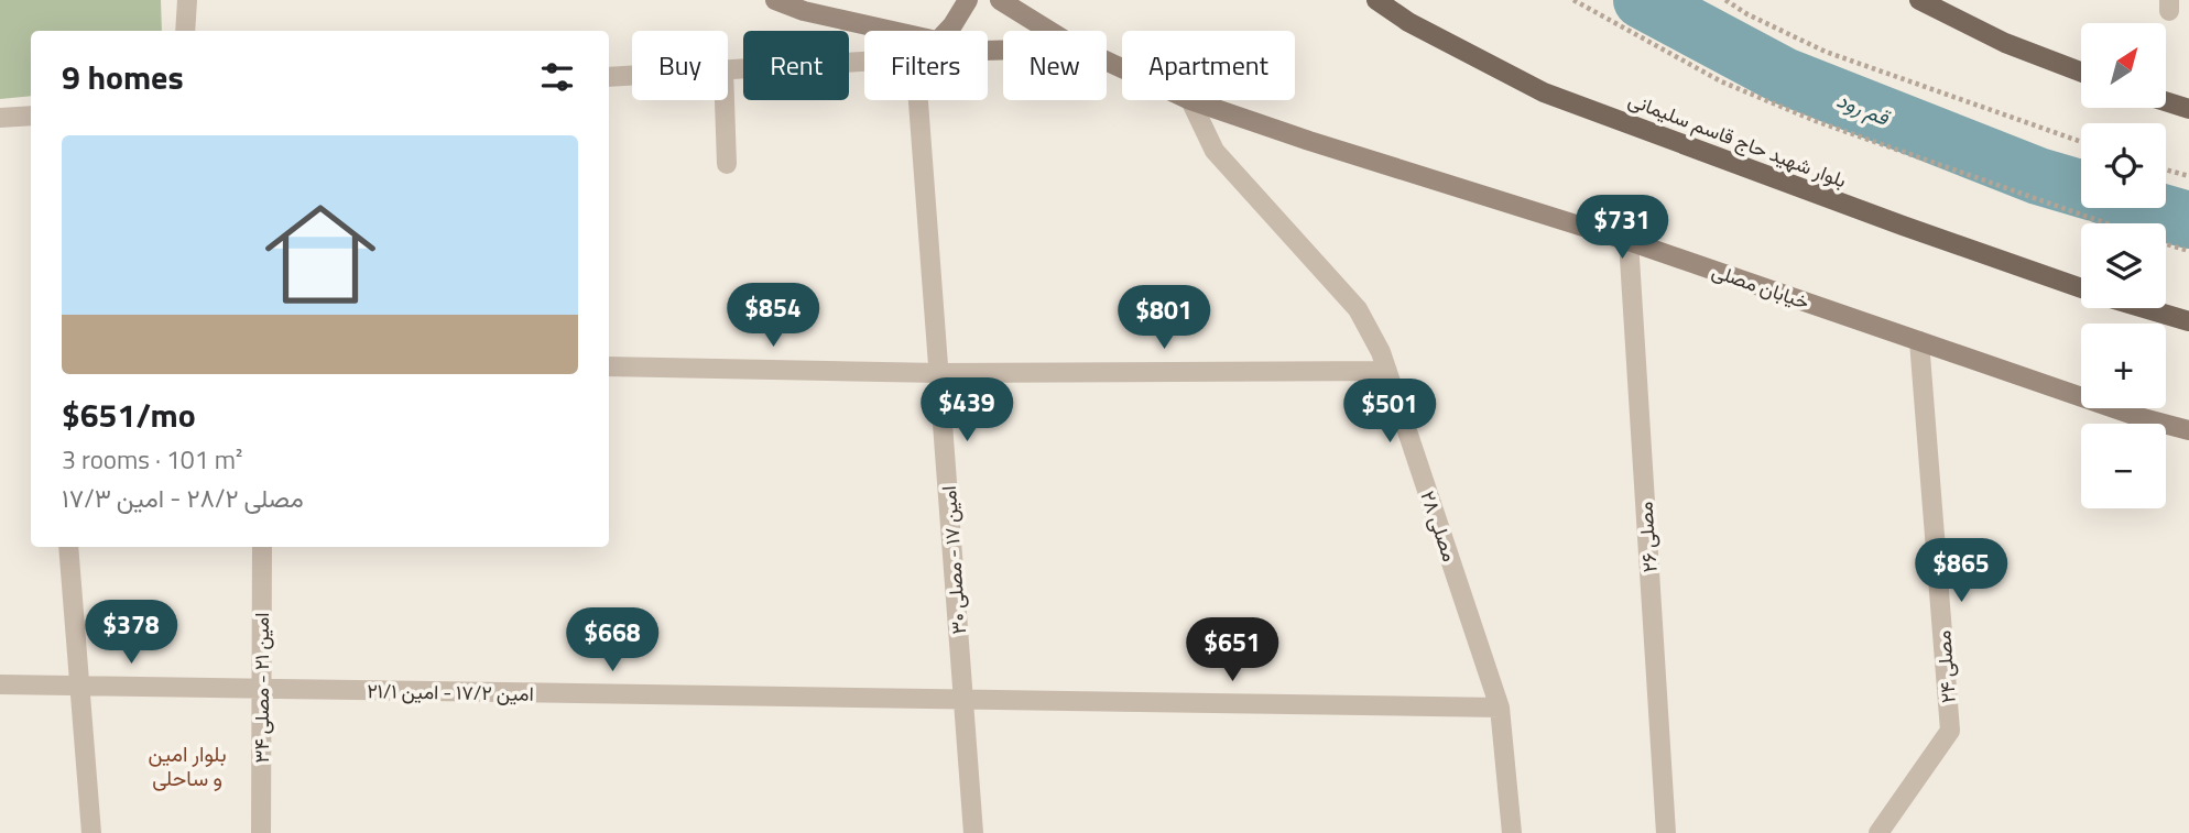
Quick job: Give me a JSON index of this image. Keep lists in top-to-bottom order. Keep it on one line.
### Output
{"streets":{"main road":["بلوار شهید حاج قاسم سلیمانی","خیابان مصلی"],"street":["مصلی ۲۸","مصلی ۲۶","امین ۱۷ - مصلی ۳۰","مصلی ۲۴","امین ۲۱ - مصلی ۳۴","امین ۱۷/۲ - امین ۲۱/۱"]},"crossings":[["خیابان مصلی","مصلی ۲۸"],["خیابان مصلی","مصلی ۲۶"],["خیابان مصلی","مصلی ۲۴"],["مصلی ۲۸","امین ۱۷/۲ - امین ۲۱/۱"],["امین ۱۷ - مصلی ۳۰","امین ۱۷/۲ - امین ۲۱/۱"],["امین ۲۱ - مصلی ۳۴","امین ۱۷/۲ - امین ۲۱/۱"]],"districts":["بلوار امین و ساحلی"],"water":["قم رود"],"north":"top right","page":{"map_buttons":["+","−"],"chip":["Buy","Rent","Filters","New","Apartment"],"heading":"9 homes","list":[{"name":"$651/mo","note":"3 rooms · 101 m² · مصلی ۲۸/۲ - امین ۱۷/۳"}],"price":["$731","$854","$801","$439","$501","$865","$378","$668","$651"]}}
